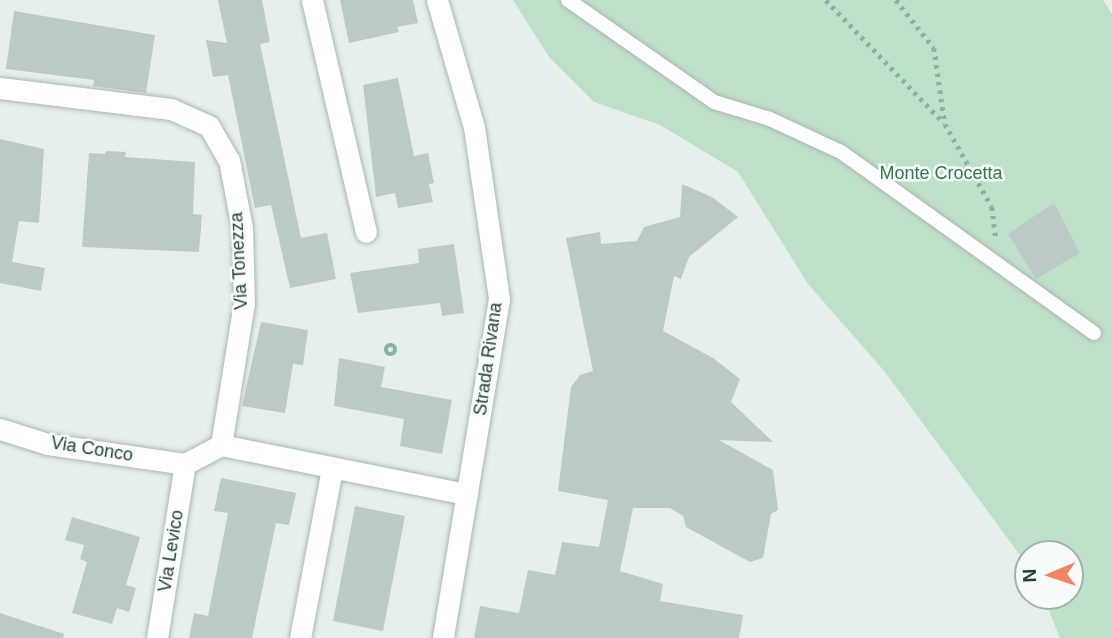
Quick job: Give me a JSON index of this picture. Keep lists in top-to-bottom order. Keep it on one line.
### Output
{"streets":{"street":["Via Tonezza","Strada Rivana","Via Conco","Via Levico"]},"crossings":[["Via Conco","Via Levico"]],"parks":["Monte Crocetta"],"north":"left"}
